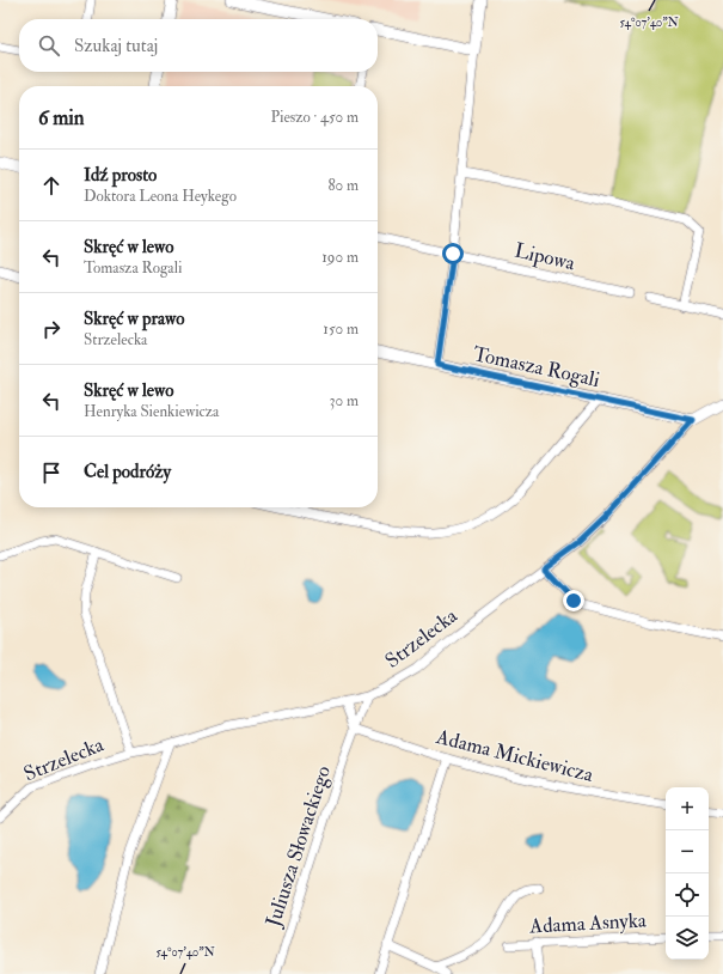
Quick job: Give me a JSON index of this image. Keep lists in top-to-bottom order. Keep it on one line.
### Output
{"streets":{"street":["Lipowa","Tomasza Rogali","Strzelecka","Adama Mickiewicza","Juliusza Słowackiego","Adama Asnyka"]},"crossings":[["Tomasza Rogali","Strzelecka"],["Strzelecka","Juliusza Słowackiego"],["Adama Mickiewicza","Juliusza Słowackiego"]],"page":{"search":"Szukaj tutaj","heading":["6 min","Pieszo · 450 m"],"list":[["Idź prosto","Doktora Leona Heykego","80 m"],["Skręć w lewo","Tomasza Rogali","190 m"],["Skręć w prawo","Strzelecka","150 m"],["Skręć w lewo","Henryka Sienkiewicza","30 m"],"Cel podróży"],"map_buttons":["+","−"]},"coordinates":["54°07'40\"N"]}
